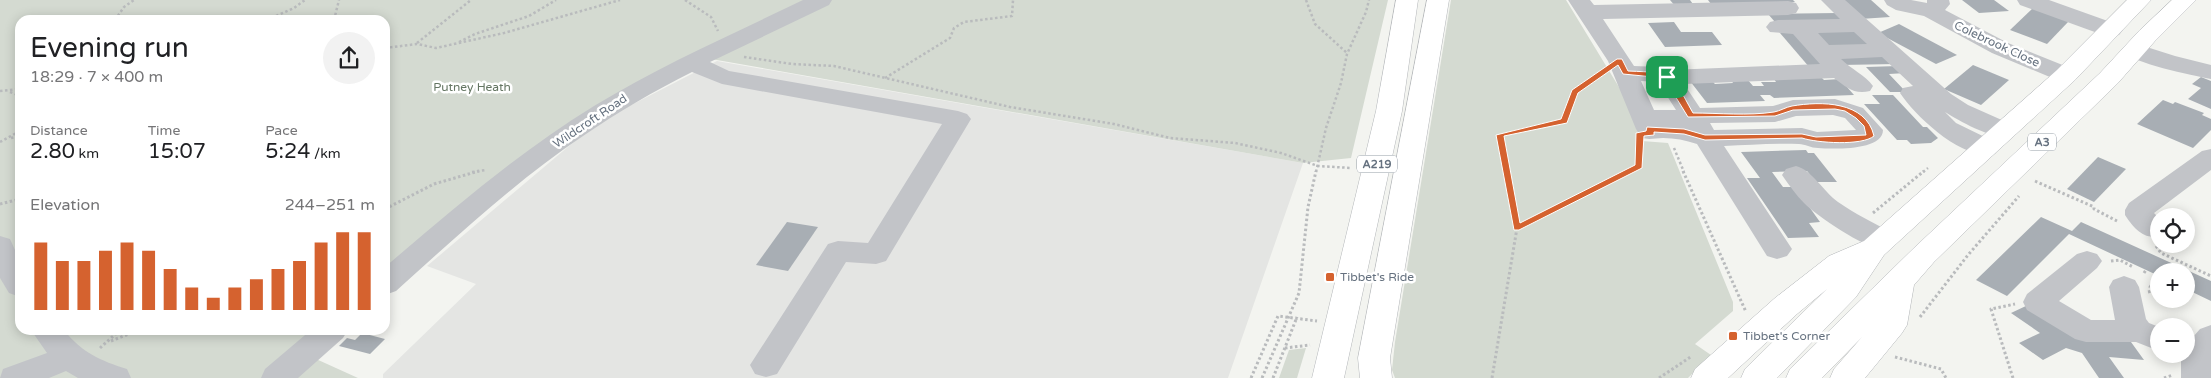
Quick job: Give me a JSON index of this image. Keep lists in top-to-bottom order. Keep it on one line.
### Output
{"streets":{"main road":["A3","A219"],"street":["Colebrook Close","Wildcroft Road"]},"crossings":[["Colebrook Close","A3"]],"parks":["Putney Heath"],"places":{"transit":["Tibbet's Ride","Tibbet's Corner"]},"page":{"heading":["Evening run","18:29 · 7 × 400 m"],"stats":[["Distance","2.80 km"],["Time","15:07"],["Pace","5:24 /km"]],"chart":["Elevation","244–251 m"],"map_buttons":["+","−"]}}
